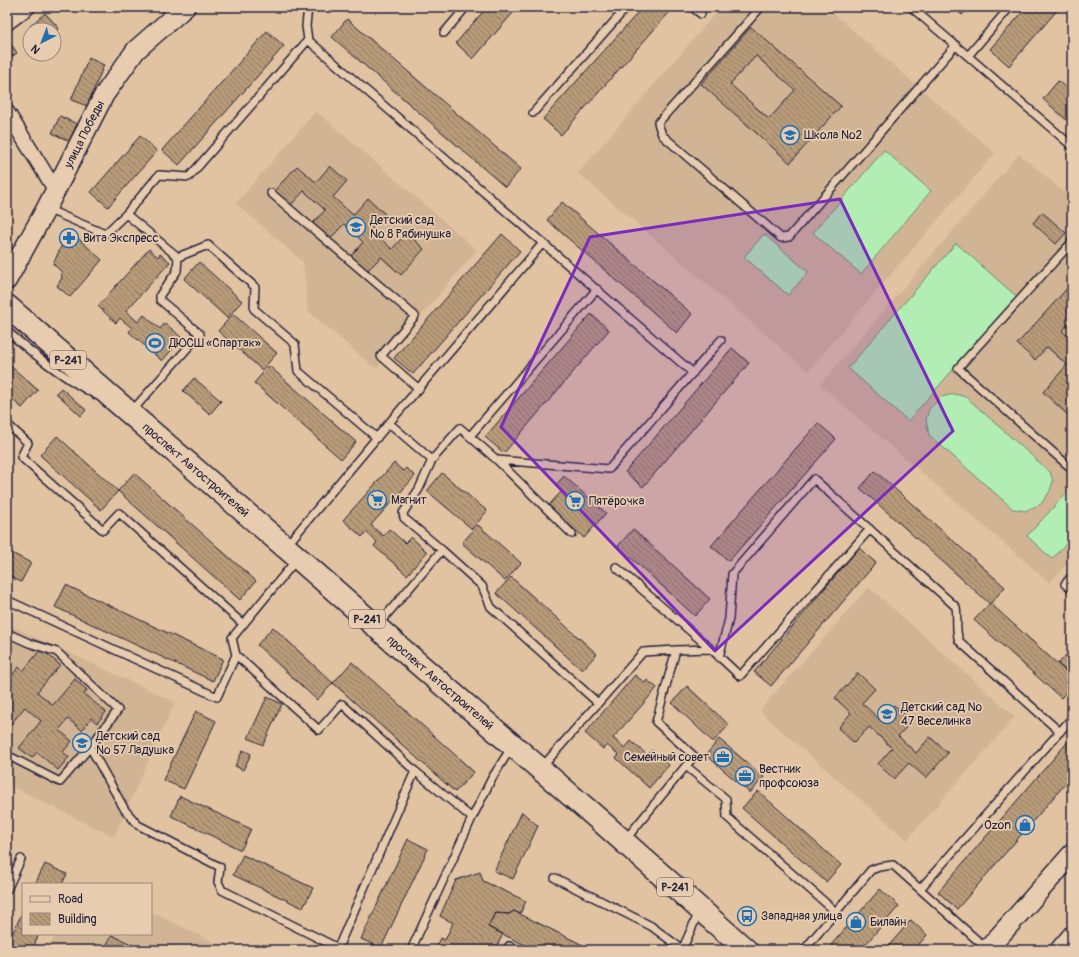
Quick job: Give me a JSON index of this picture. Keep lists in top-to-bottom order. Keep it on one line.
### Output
{"streets":{"highway":["Р-241","проспект Автостроителей"],"street":["улица Победы"]},"places":{"school or university":["Школа №2","Детский сад № 8 Рябинушка","Детский сад № 47 Веселинка","Детский сад № 57 Ладушка"],"pharmacy":["Вита Экспресс"],"sports":["ДЮСШ «Спартак»"],"supermarket":["Магнит","Пятёрочка"],"office":["Семейный совет","Вестник профсоюза"],"shop":["Ozon","Билайн"],"bus stop":["Западная улица"]},"legend":["Road","Building"],"north":"bottom left"}
